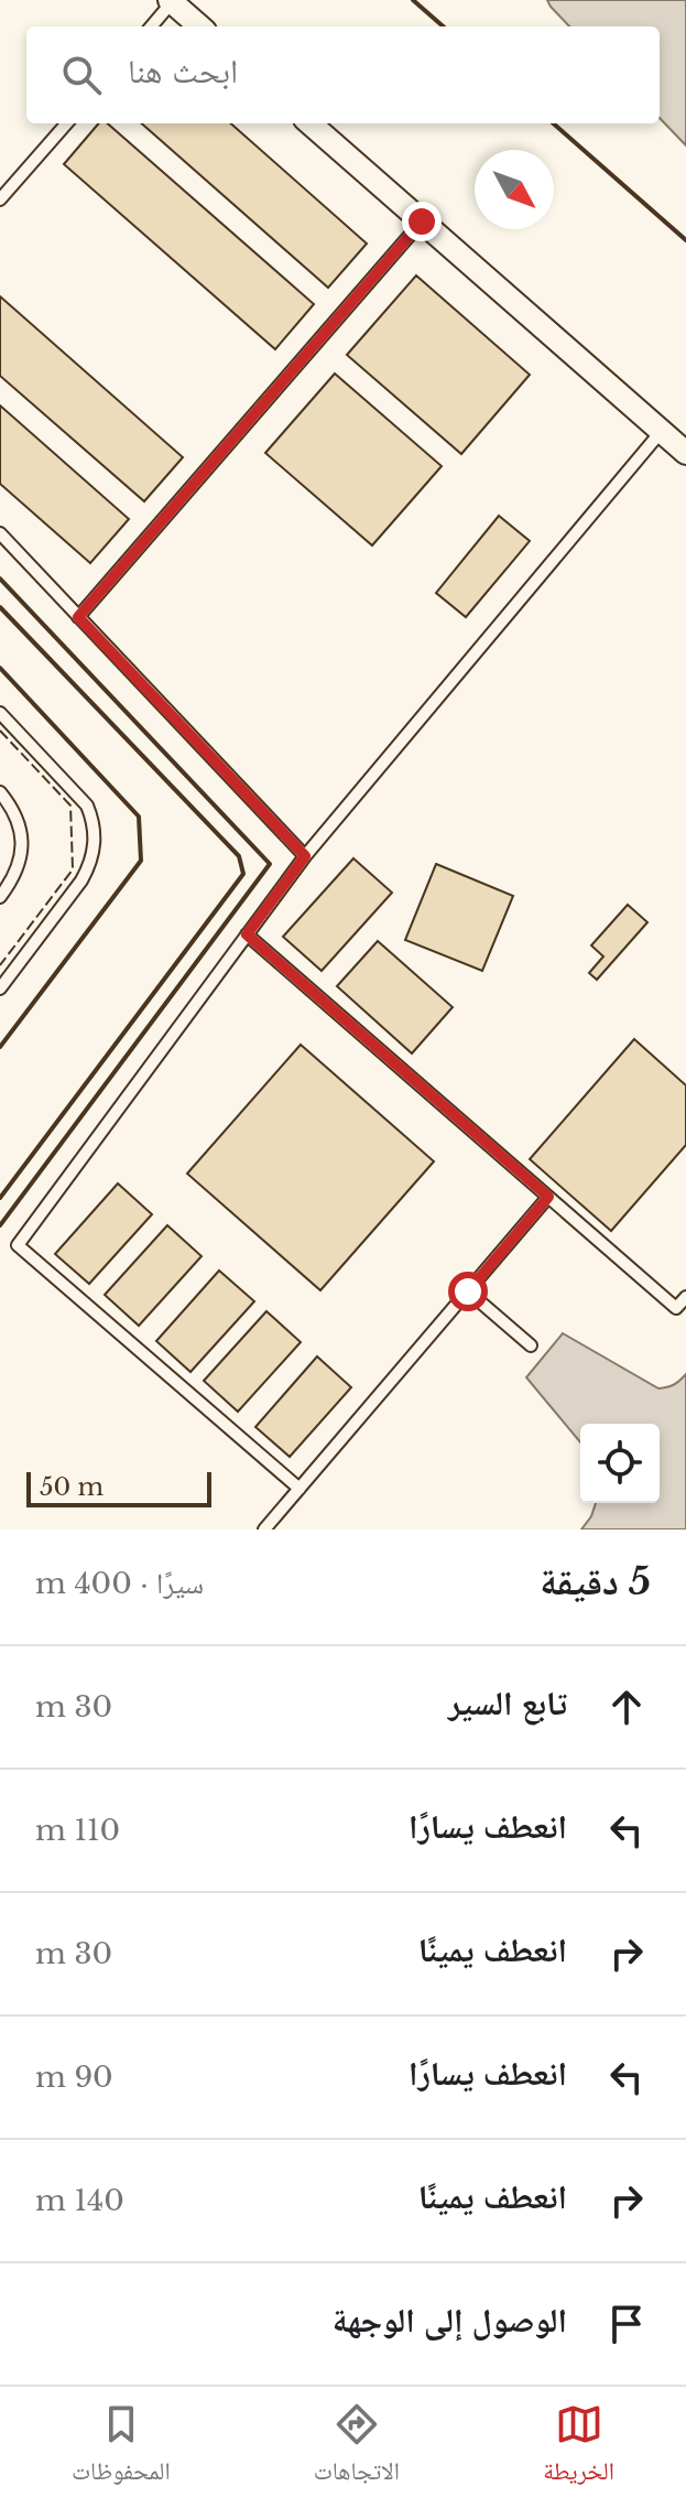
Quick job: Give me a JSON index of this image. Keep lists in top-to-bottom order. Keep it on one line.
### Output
{"scale_bar":"50 m","north":"bottom right","page":{"search":"ابحث هنا","scale":"50 m","heading":["5 دقيقة","سيرًا · 400 m"],"list":[["تابع السير","30 m"],["انعطف يسارًا","110 m"],["انعطف يمينًا","30 m"],["انعطف يسارًا","90 m"],["انعطف يمينًا","140 m"],"الوصول إلى الوجهة"],"nav":["الخريطة","الاتجاهات","المحفوظات"]}}
